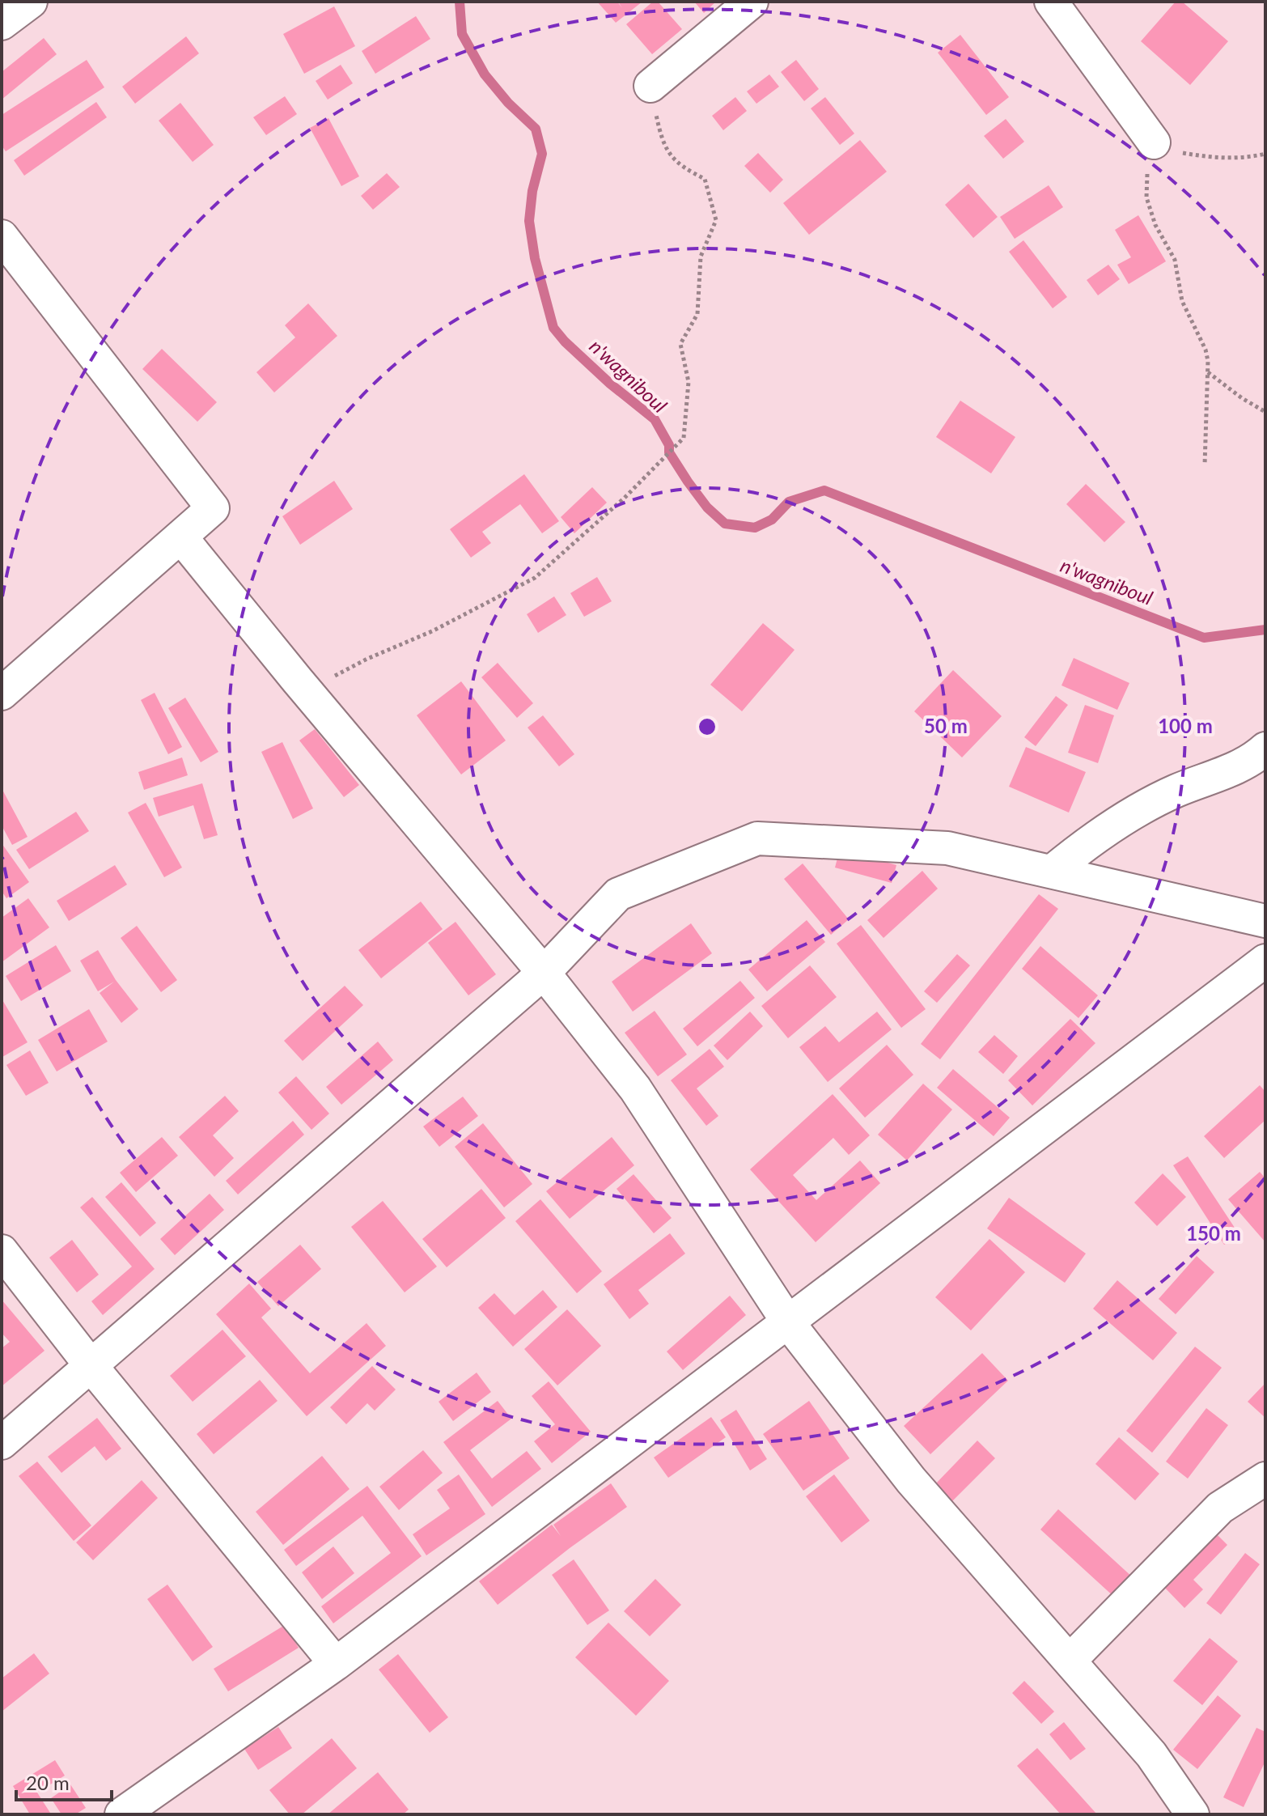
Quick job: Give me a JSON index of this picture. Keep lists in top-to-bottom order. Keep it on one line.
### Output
{"water":["n'wagniboul"],"scale_bar":"20 m","rings":["50 m","100 m","150 m"]}
